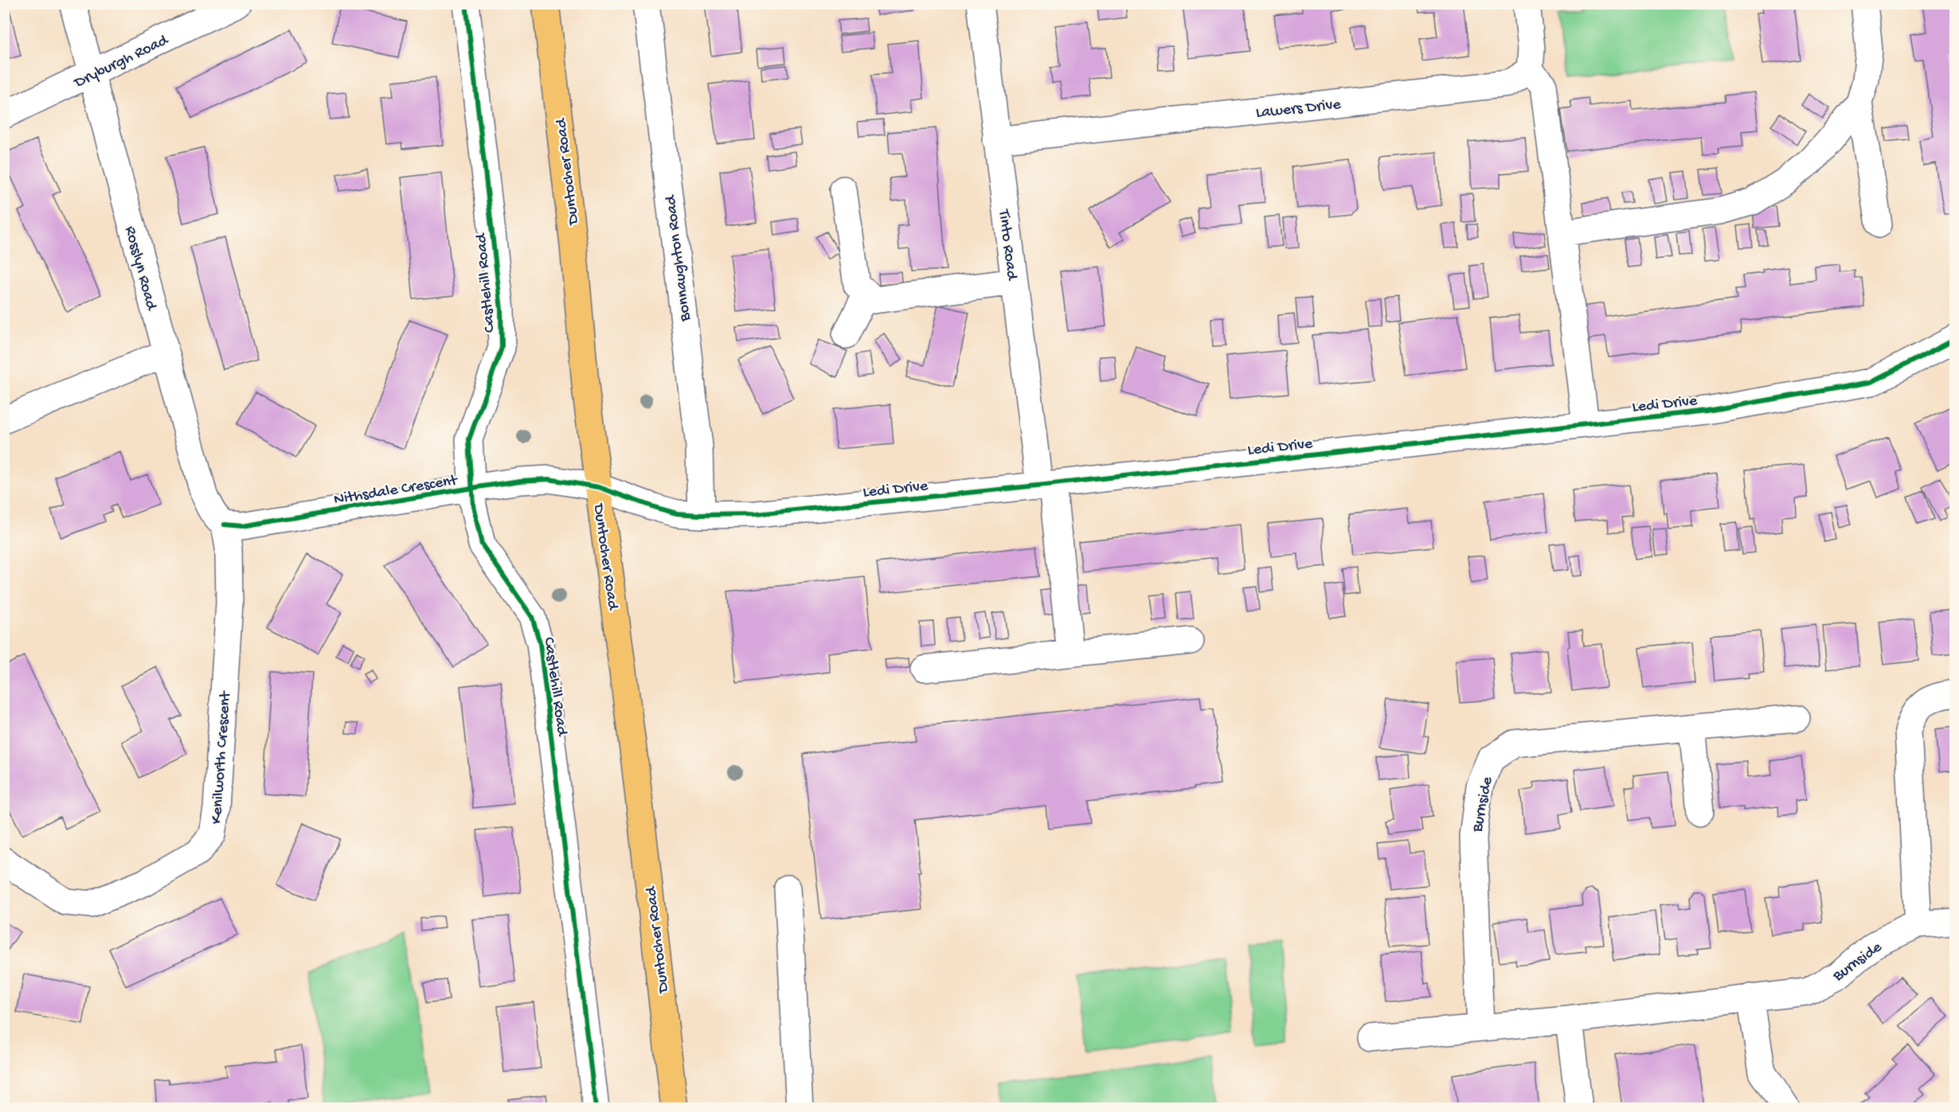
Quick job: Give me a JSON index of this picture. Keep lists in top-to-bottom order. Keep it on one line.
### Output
{"streets":{"main road":["Duntocher Road"],"street":["Dryburgh Road","Lawers Drive","Tinto Road","Bonnaughton Road","Rosslyn Road","Castlehill Road","Ledi Drive","Nithsdale Crescent","Kenilworth Crescent","Burnside"]},"crossings":[["Dryburgh Road","Rosslyn Road"],["Lawers Drive","Tinto Road"],["Duntocher Road","Ledi Drive"],["Duntocher Road","Nithsdale Crescent"],["Tinto Road","Ledi Drive"],["Bonnaughton Road","Ledi Drive"],["Rosslyn Road","Nithsdale Crescent"],["Rosslyn Road","Kenilworth Crescent"],["Castlehill Road","Nithsdale Crescent"],["Ledi Drive","Nithsdale Crescent"],["Nithsdale Crescent","Kenilworth Crescent"]]}
